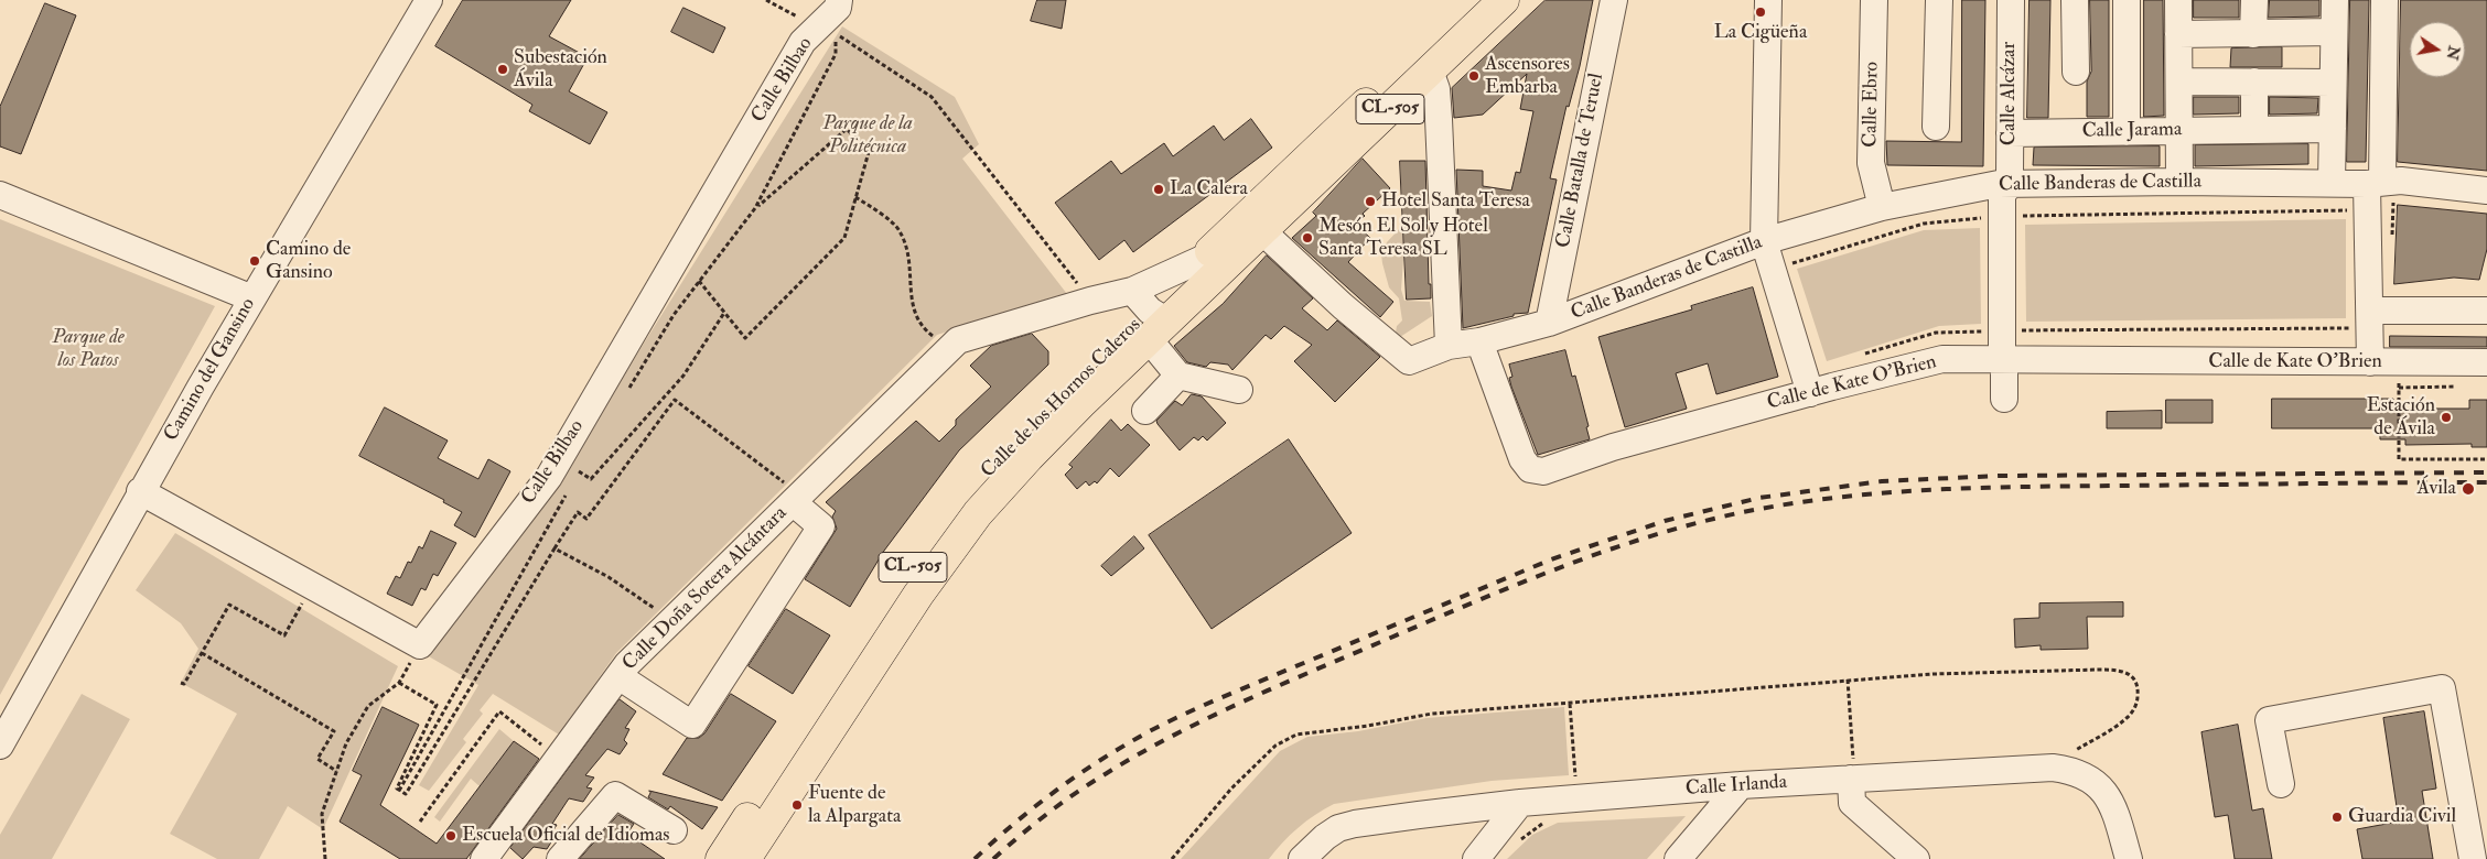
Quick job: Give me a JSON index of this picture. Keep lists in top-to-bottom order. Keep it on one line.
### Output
{"streets":{"main road":["CL-505","Calle de los Hornos Caleros"],"street":["Calle Bilbao","Calle Alcázar","Calle Ebro","Calle Jarama","Calle Batalla de Teruel","Calle Banderas de Castilla","Calle de Kate O'Brien","Camino del Gansino","Calle Doña Sotera Alcántara","Calle Irlanda"]},"crossings":[["Calle Bilbao","Camino del Gansino"],["Calle Alcázar","Calle Jarama"],["Calle Alcázar","Calle Banderas de Castilla"],["Calle Ebro","Calle Banderas de Castilla"],["Calle Batalla de Teruel","Calle Banderas de Castilla"],["Calle Banderas de Castilla","Calle de Kate O'Brien"],["Calle Banderas de Castilla","Calle de los Hornos Caleros"],["Calle de los Hornos Caleros","Calle Doña Sotera Alcántara"]],"parks":["Parque de la Politécnica","Parque de los Patos"],"places":["La Cigüeña","Subestación Ávila","Ascensores Embarba","La Calera","Hotel Santa Teresa","Mesón El Sol y Hotel Santa Teresa SL","Camino de Gansino","Estación de Ávila","Ávila","Fuente de la Alpargata","Guardia Civil","Escuela Oficial de Idiomas"],"north":"right"}
